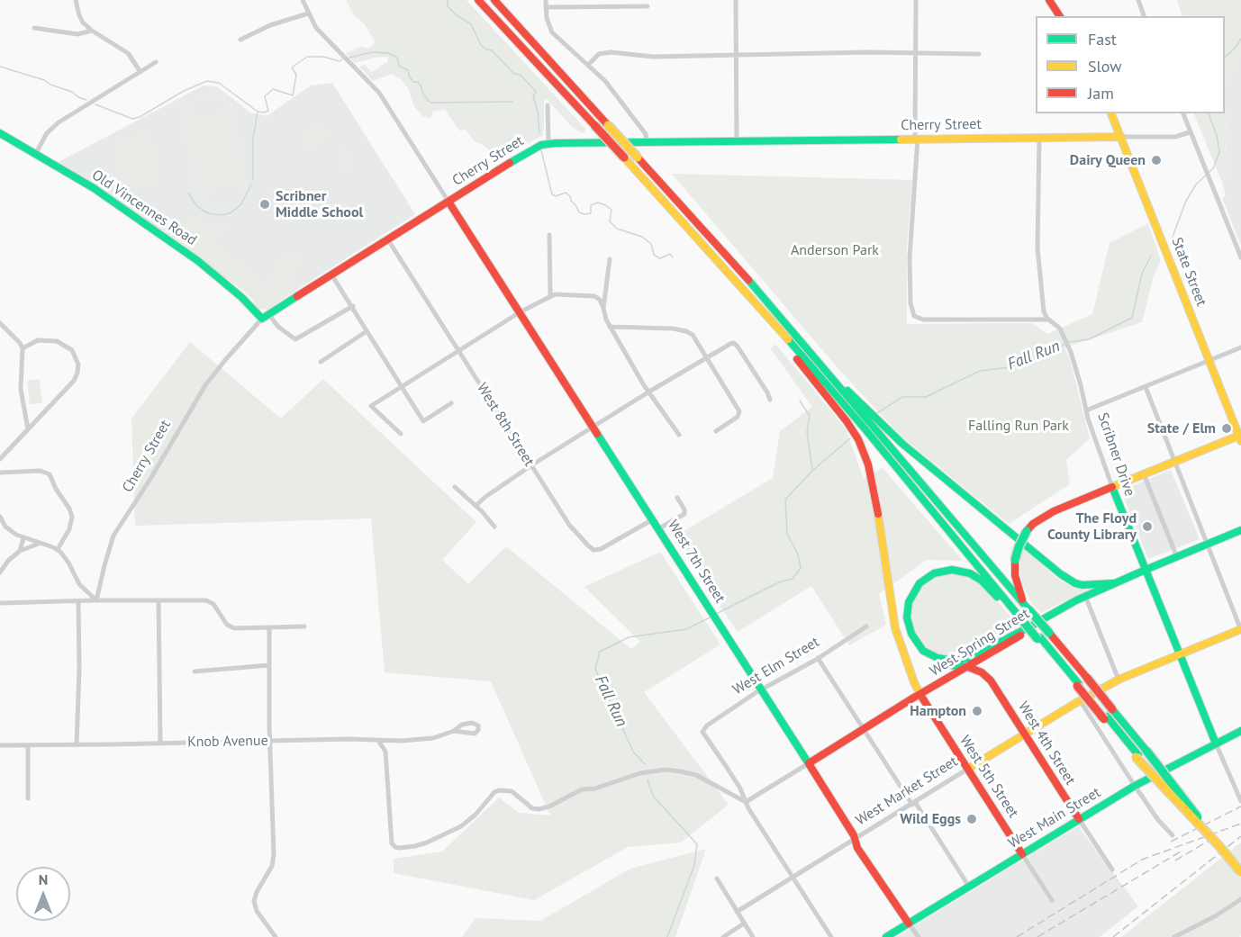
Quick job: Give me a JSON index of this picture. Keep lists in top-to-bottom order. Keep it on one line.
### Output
{"streets":{"main road":["Cherry Street","Old Vincennes Road","State Street","Scribner Drive","West 7th Street","West Spring Street","West 4th Street","West 5th Street","West Market Street","West Main Street"],"street":["West 8th Street","West Elm Street","Knob Avenue"]},"crossings":[["Cherry Street","Old Vincennes Road"],["Cherry Street","State Street"],["Cherry Street","West 8th Street"],["Cherry Street","Scribner Drive"],["Cherry Street","West 7th Street"],["West 8th Street","West 7th Street"],["Scribner Drive","West Spring Street"],["Scribner Drive","West Market Street"],["Scribner Drive","West Main Street"],["West 7th Street","West Spring Street"],["West 7th Street","West Elm Street"],["West 7th Street","West Market Street"],["West 7th Street","West Main Street"],["West Spring Street","West Elm Street"],["West Spring Street","West 4th Street"],["West Spring Street","West 5th Street"],["West 4th Street","West Market Street"],["West 4th Street","West Main Street"],["West 5th Street","West Market Street"],["West 5th Street","West Main Street"]],"water":["Fall Run"],"parks":["Anderson Park","Falling Run Park"],"places":["Dairy Queen","Scribner Middle School","State / Elm","The Floyd County Library","Hampton","Wild Eggs"],"legend":["Fast","Slow","Jam"],"north":"top"}
